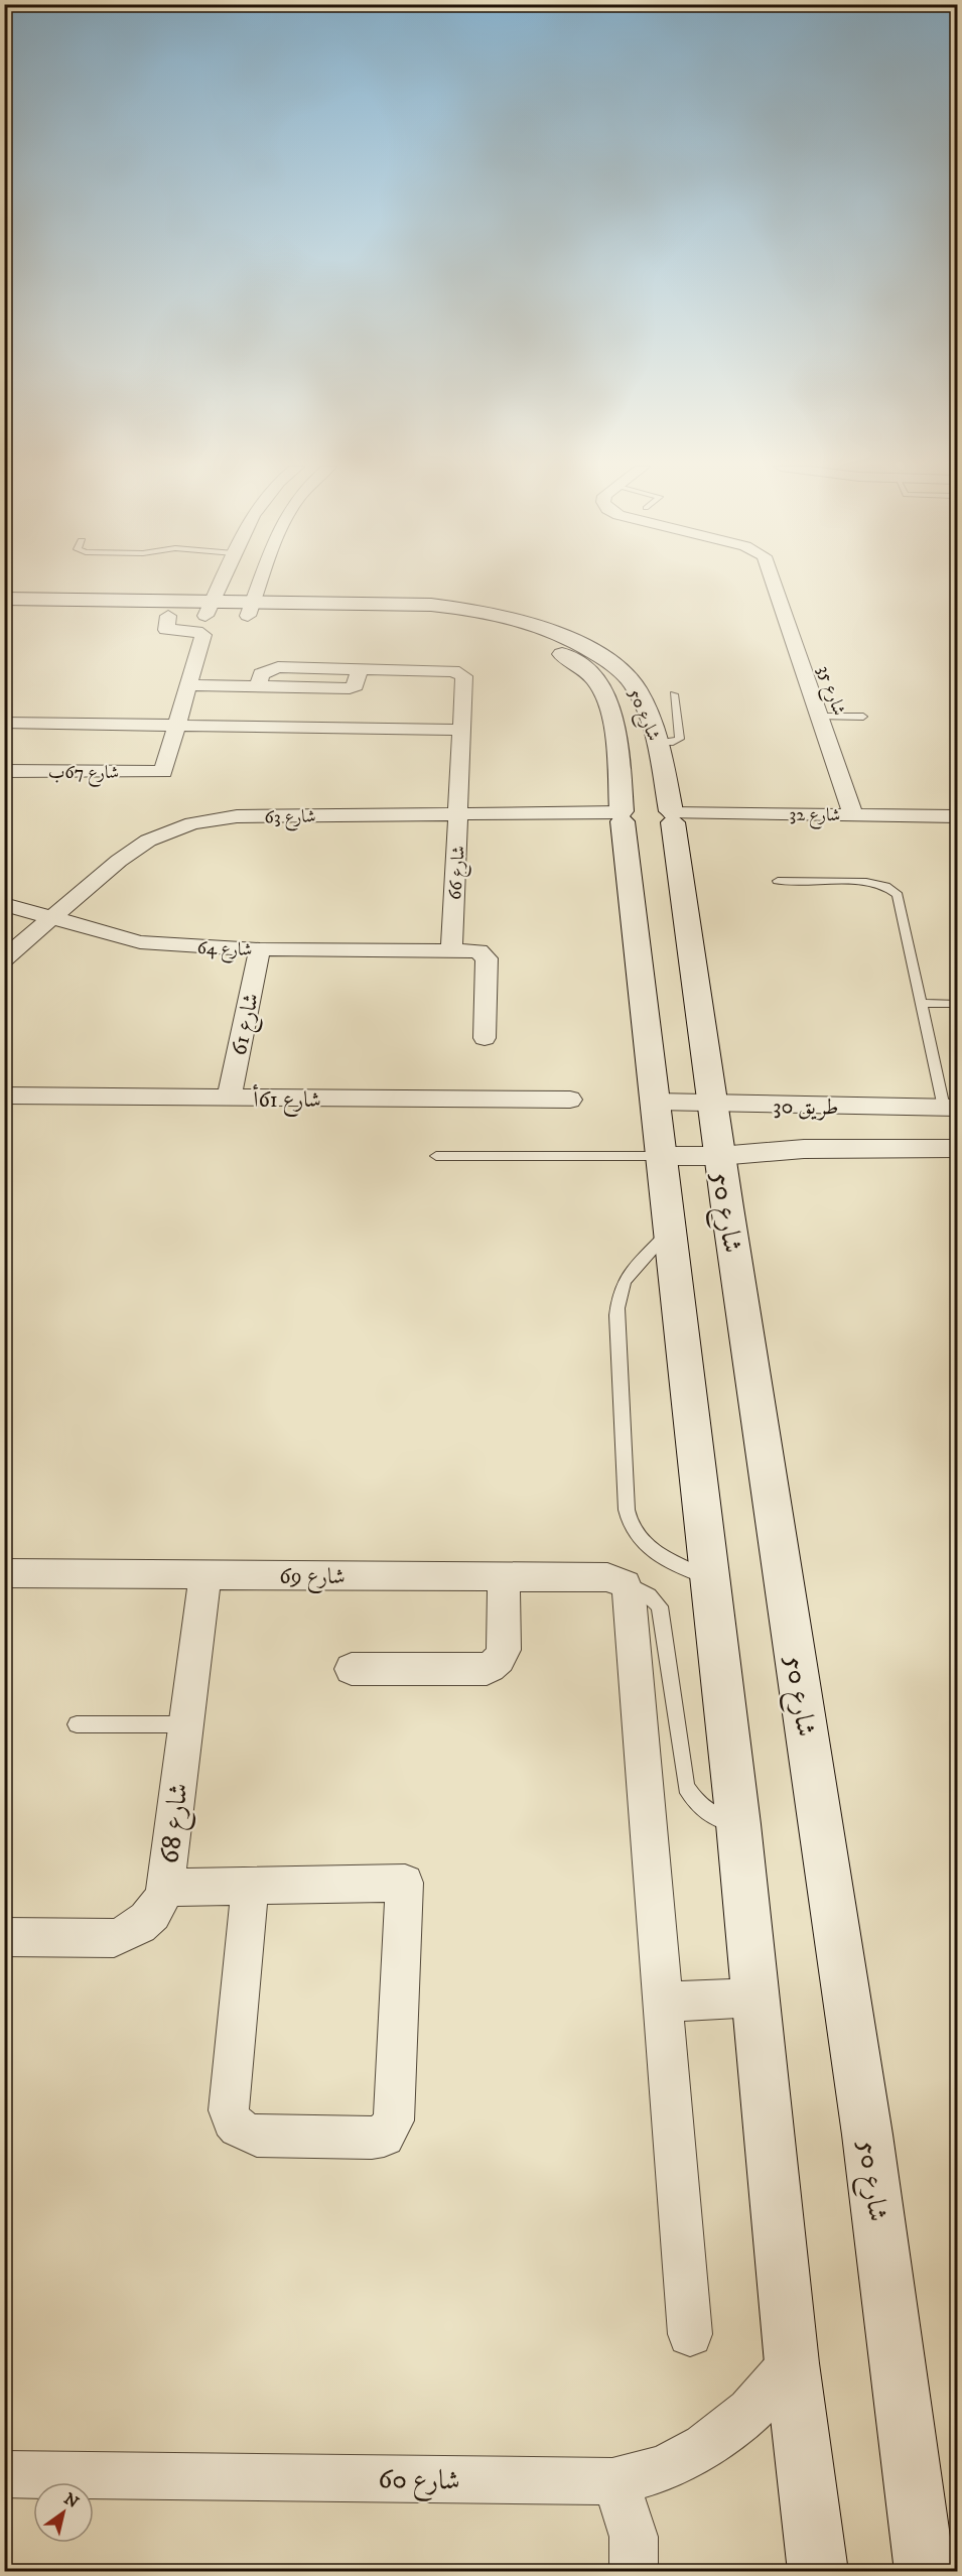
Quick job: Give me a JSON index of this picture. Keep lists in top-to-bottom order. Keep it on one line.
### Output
{"streets":{"street":["شارع 35","شارع 50","شارع 67ب","شارع 32","شارع 63","شارع 66","شارع 64","شارع 61","شارع 61أ","طريق 30","شارع 69","شارع 68","شارع 60"]},"crossings":[["شارع 35","شارع 32"],["شارع 50","شارع 32"],["شارع 50","شارع 63"],["شارع 50","طريق 30"],["شارع 50","شارع 60"],["شارع 63","شارع 66"],["شارع 63","شارع 64"],["شارع 66","شارع 64"],["شارع 64","شارع 61"],["شارع 61","شارع 61أ"],["شارع 69","شارع 68"]],"north":"top right"}
